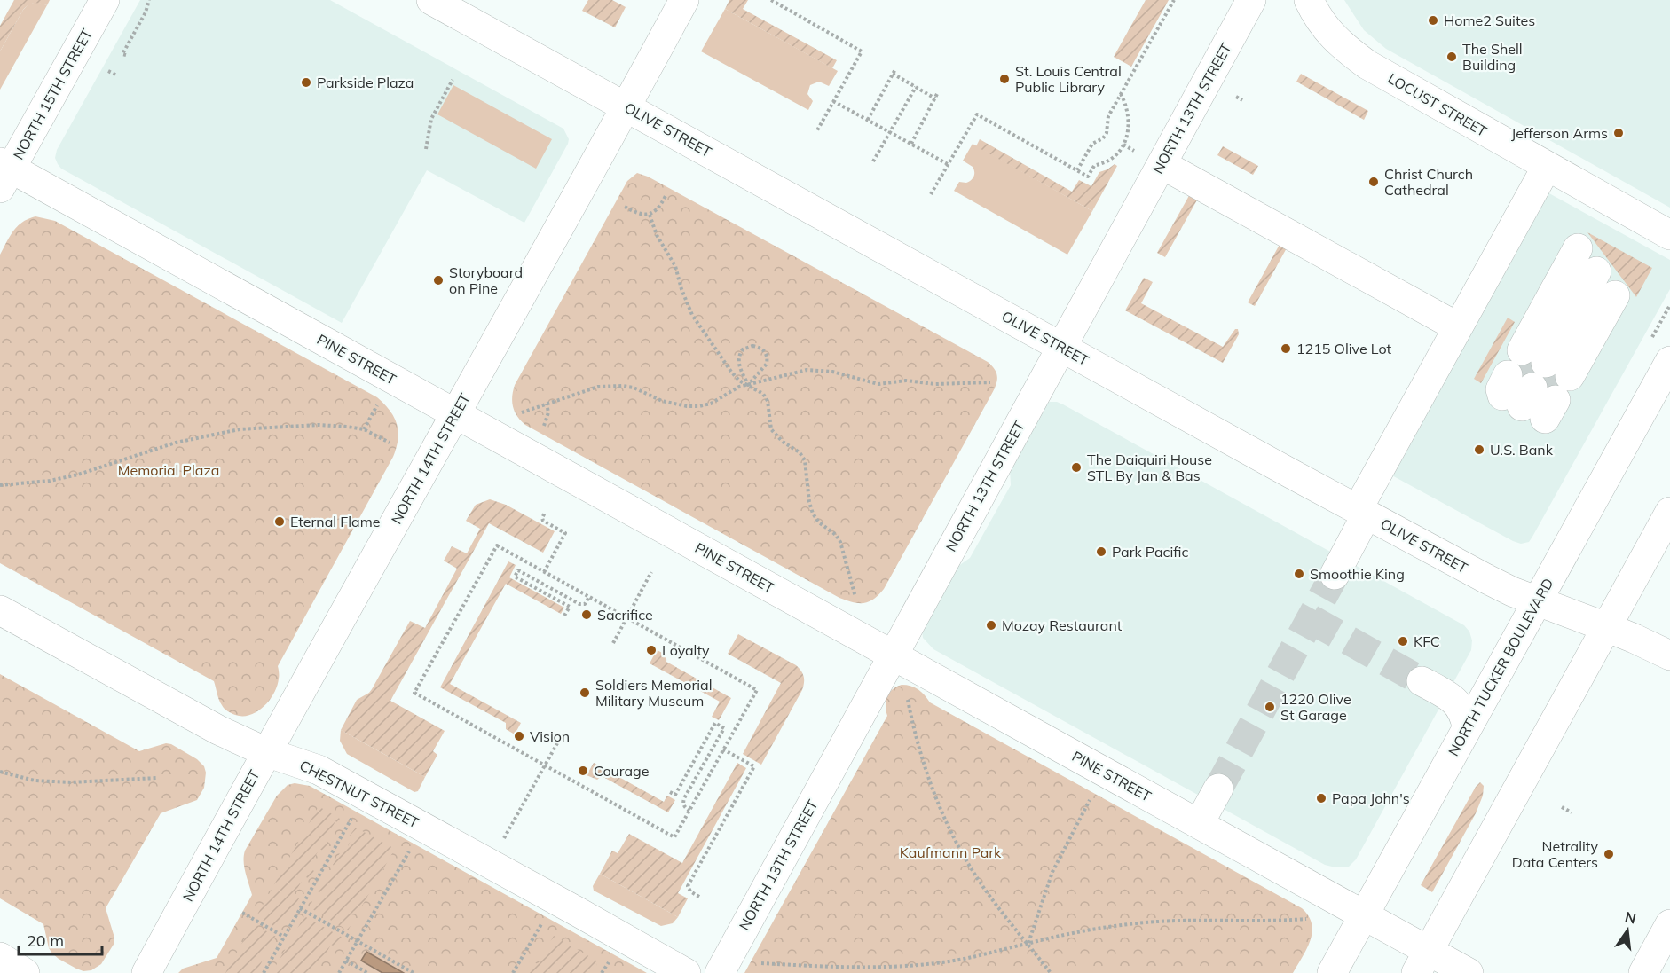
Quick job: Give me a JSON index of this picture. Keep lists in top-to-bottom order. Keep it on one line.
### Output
{"streets":{"street":["NORTH 15TH STREET","LOCUST STREET","NORTH 13TH STREET","OLIVE STREET","PINE STREET","NORTH 14TH STREET","NORTH TUCKER BOULEVARD","CHESTNUT STREET"]},"crossings":[["NORTH 15TH STREET","PINE STREET"],["NORTH 13TH STREET","OLIVE STREET"],["NORTH 13TH STREET","PINE STREET"],["OLIVE STREET","NORTH 14TH STREET"],["OLIVE STREET","NORTH TUCKER BOULEVARD"],["PINE STREET","NORTH 14TH STREET"],["PINE STREET","NORTH TUCKER BOULEVARD"],["NORTH 14TH STREET","CHESTNUT STREET"]],"parks":["Memorial Plaza","Kaufmann Park"],"places":["Home2 Suites","The Shell Building","St. Louis Central Public Library","Parkside Plaza","Jefferson Arms","Christ Church Cathedral","Storyboard on Pine","1215 Olive Lot","U.S. Bank","The Daiquiri House STL By Jan & Bas","Eternal Flame","Park Pacific","Smoothie King","Sacrifice","Mozay Restaurant","KFC","Loyalty","Soldiers Memorial Military Museum","1220 Olive St Garage","Vision","Courage","Papa John's","Netrality Data Centers"],"scale_bar":"20 m","north":"top"}
